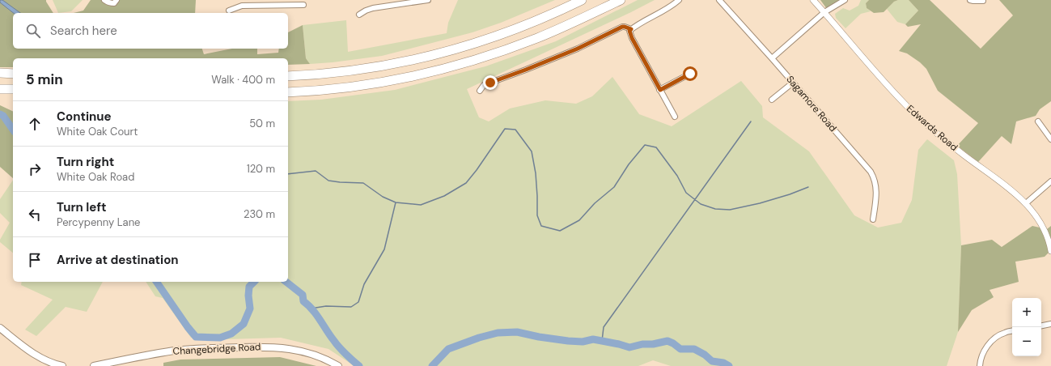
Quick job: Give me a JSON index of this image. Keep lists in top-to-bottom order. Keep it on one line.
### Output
{"streets":{"main road":["Changebridge Road"],"street":["Sagamore Road","Edwards Road"]},"page":{"search":"Search here","heading":["5 min","Walk · 400 m"],"list":[["Continue","White Oak Court","50 m"],["Turn right","White Oak Road","120 m"],["Turn left","Percypenny Lane","230 m"],"Arrive at destination"],"map_buttons":["+","−"]}}
